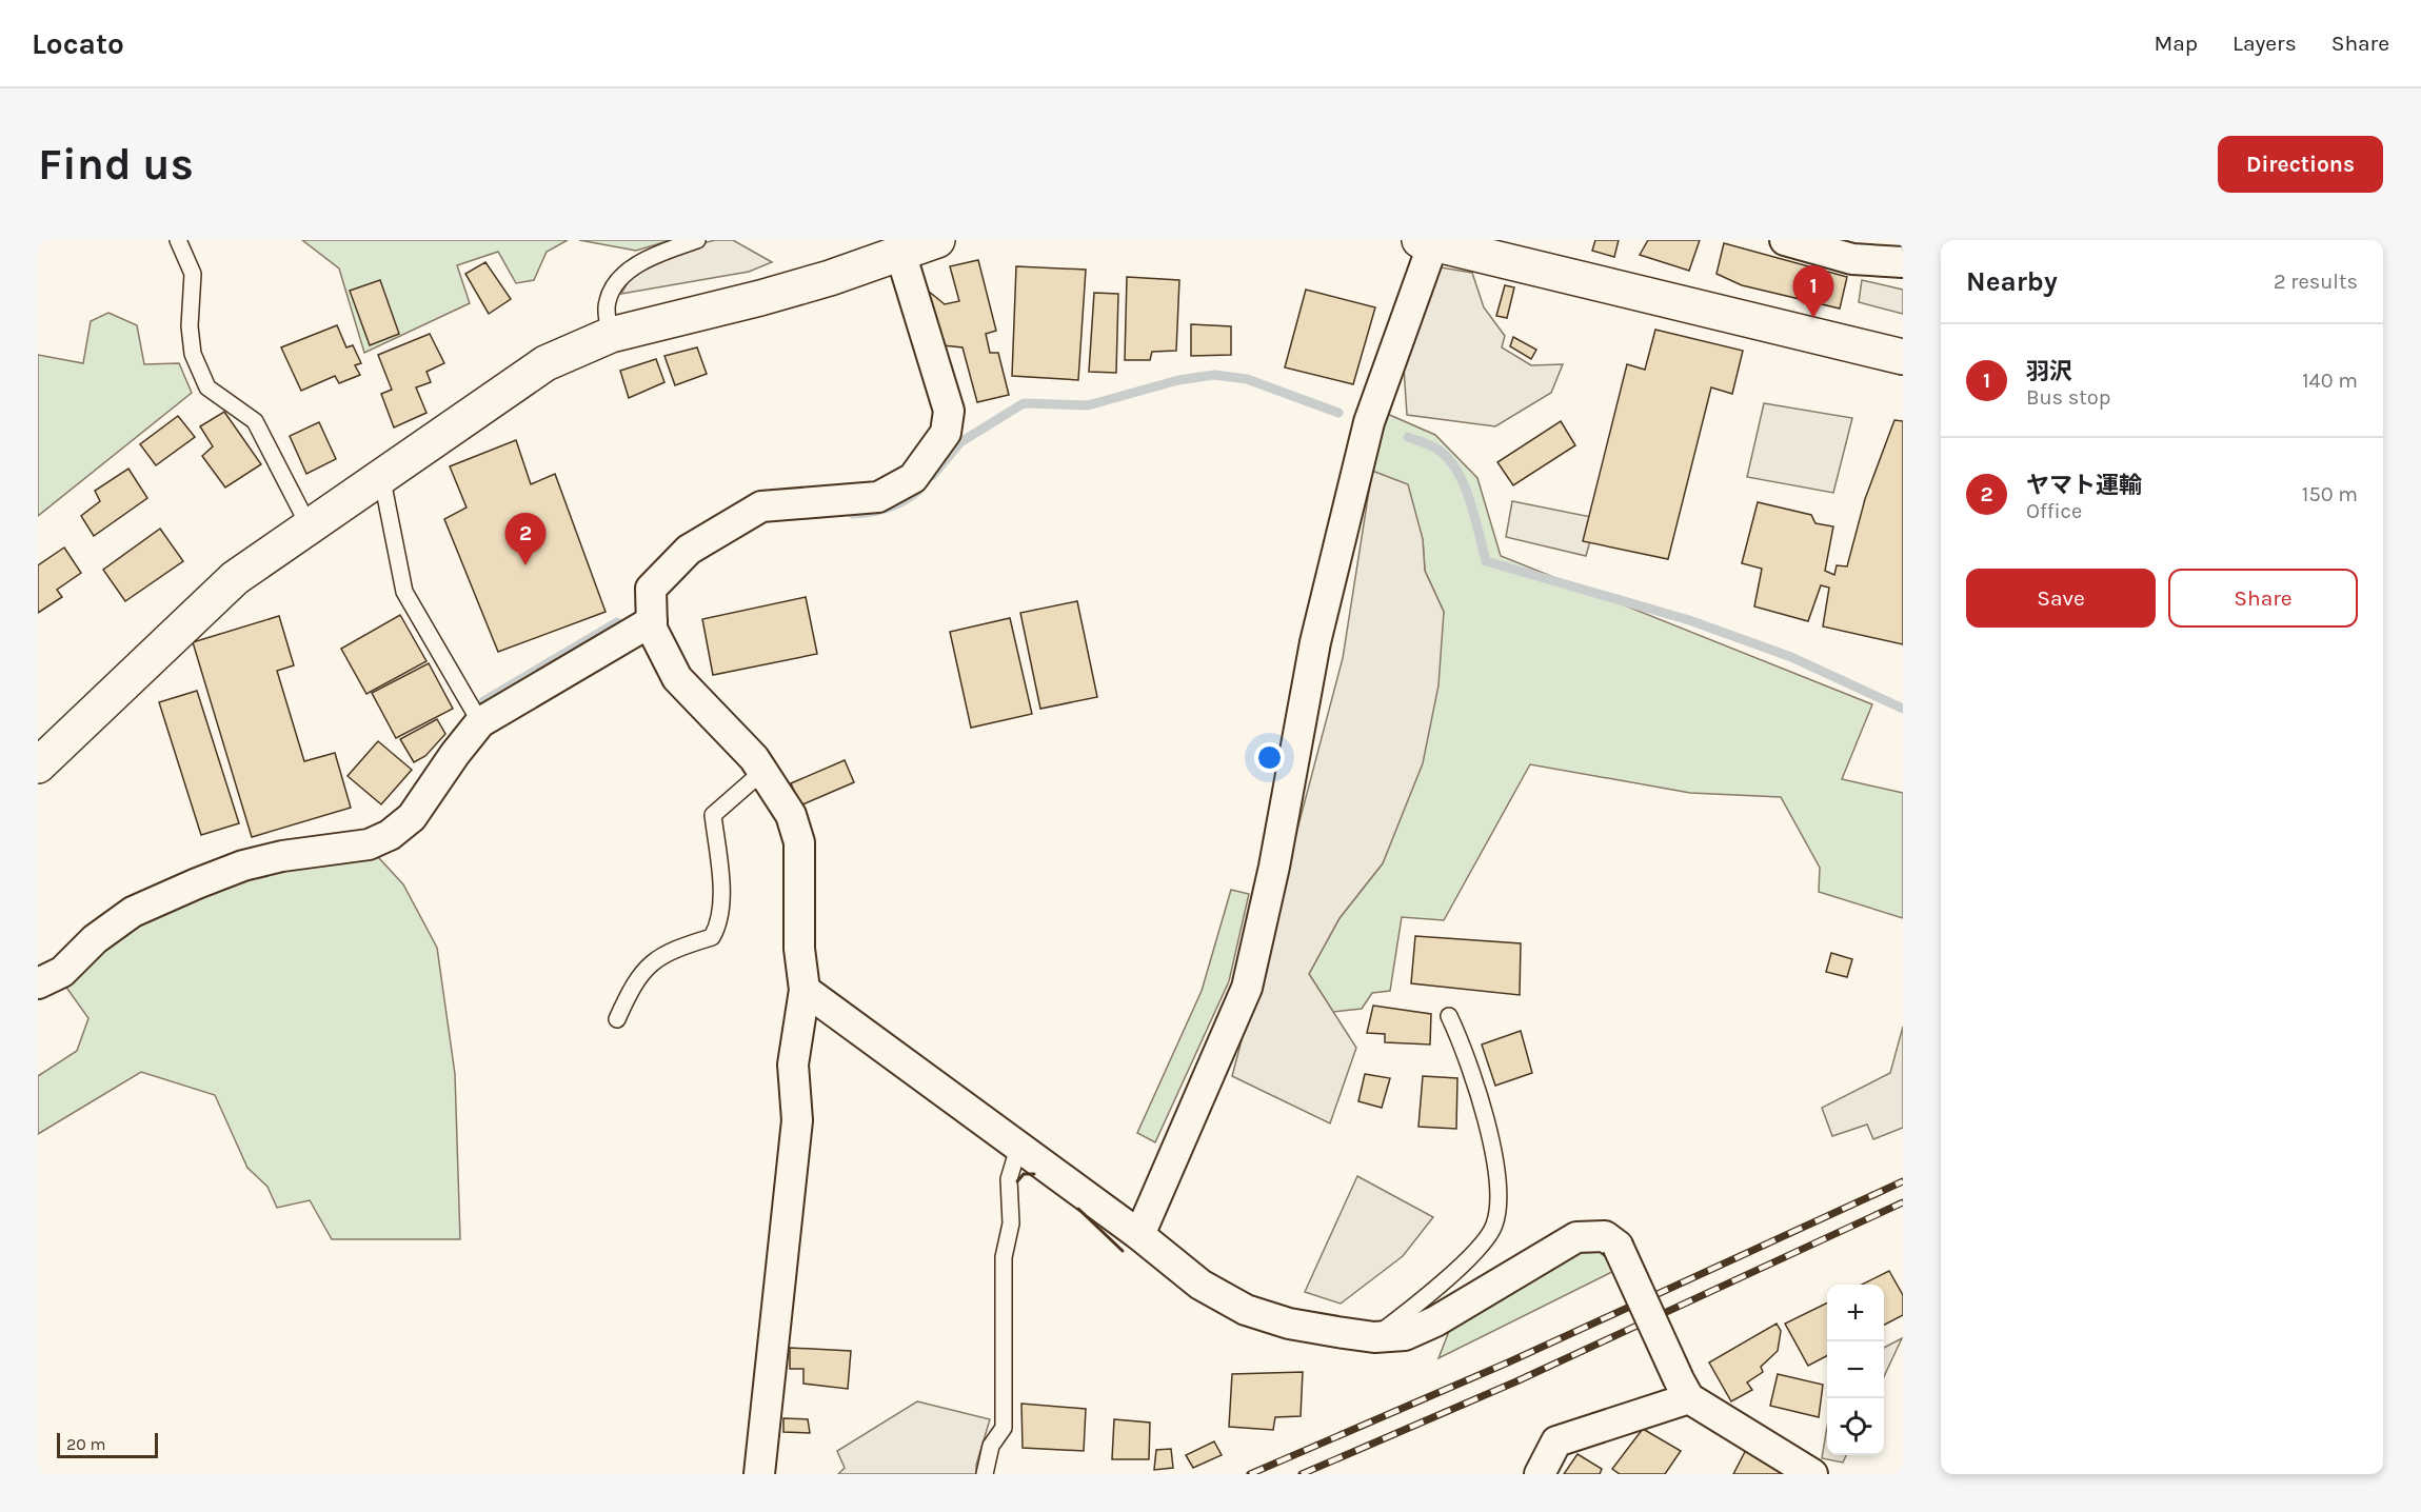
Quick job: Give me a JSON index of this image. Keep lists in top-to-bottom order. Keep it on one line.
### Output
{"scale_bar":"20 m","page":{"header":"Locato","nav":["Map","Layers","Share"],"buttons":["Directions",["Save","Share"]],"title":"Find us","heading":["Nearby","2 results"],"pins":["1","2"],"list":[{"mark":"1","name":"羽沢","note":"Bus stop","value":"140 m"},{"mark":"2","name":"ヤマト運輸","note":"Office","value":"150 m"}],"map_buttons":["+","−"],"scale":"20 m"}}
